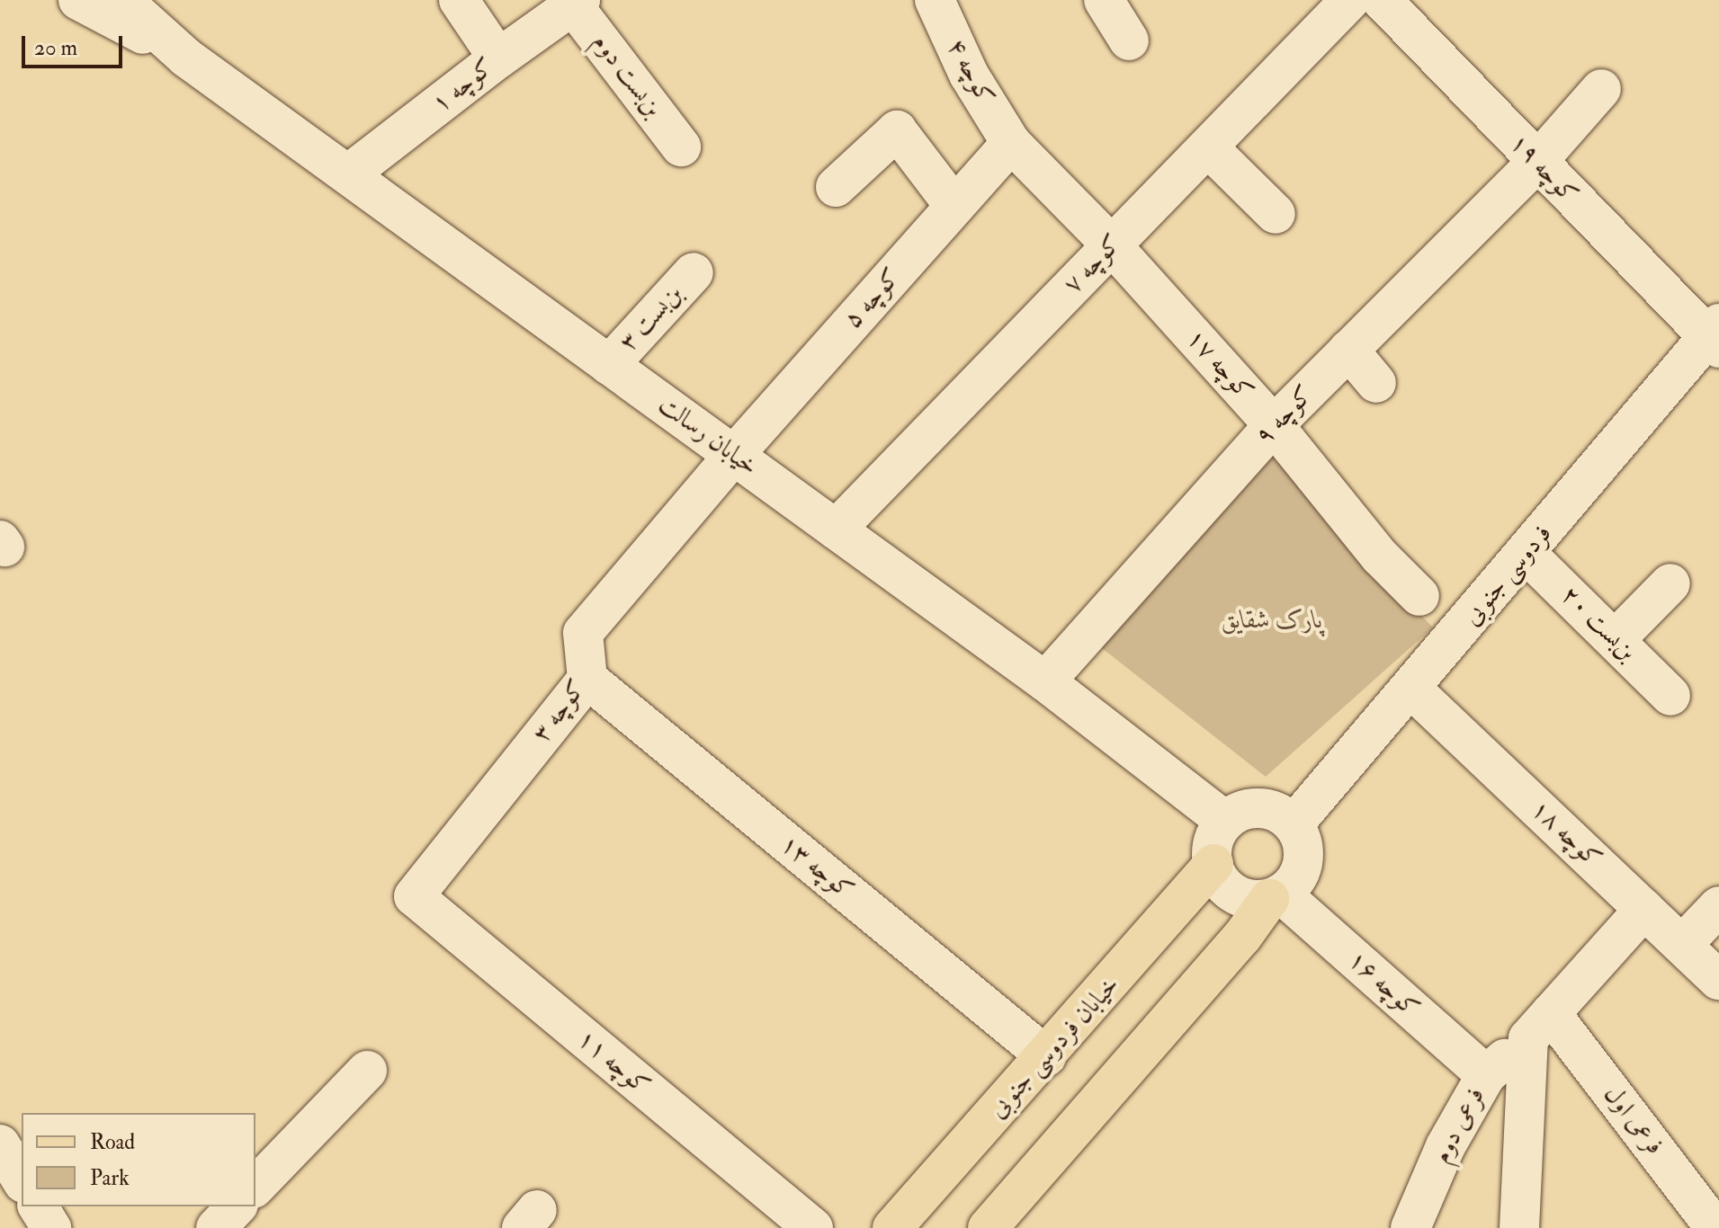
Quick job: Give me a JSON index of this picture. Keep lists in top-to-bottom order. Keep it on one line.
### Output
{"streets":{"main road":["خیابان فردوسی جنوبی"],"street":["کوچه ۴","بن‌بست دوم","کوچه ۱","کوچه ۱۹","کوچه ۷","کوچه ۵","بن‌بست ۳","کوچه ۱۷","کوچه ۹","خیابان رسالت","فردوسی جنوبی","بن‌بست ۲۰","کوچه ۳","کوچه ۱۸","کوچه ۱۳","کوچه ۱۶","کوچه ۱۱","فرعی اول","فرعی دوم"]},"crossings":[["کوچه ۴","کوچه ۵"],["کوچه ۴","کوچه ۱۷"],["بن‌بست دوم","کوچه ۱"],["کوچه ۱","خیابان رسالت"],["کوچه ۱۹","کوچه ۹"],["کوچه ۱۹","فردوسی جنوبی"],["کوچه ۷","کوچه ۱۷"],["کوچه ۷","خیابان رسالت"],["کوچه ۵","کوچه ۱۷"],["کوچه ۵","خیابان رسالت"],["کوچه ۵","کوچه ۳"],["بن‌بست ۳","خیابان رسالت"],["کوچه ۱۷","کوچه ۹"],["کوچه ۹","خیابان رسالت"],["خیابان رسالت","فردوسی جنوبی"],["خیابان رسالت","کوچه ۳"],["خیابان رسالت","کوچه ۱۶"],["خیابان رسالت","خیابان فردوسی جنوبی"],["فردوسی جنوبی","بن‌بست ۲۰"],["فردوسی جنوبی","کوچه ۱۸"],["فردوسی جنوبی","کوچه ۱۶"],["فردوسی جنوبی","خیابان فردوسی جنوبی"],["کوچه ۳","کوچه ۱۳"],["کوچه ۳","کوچه ۱۱"],["کوچه ۱۸","فرعی دوم"],["کوچه ۱۳","خیابان فردوسی جنوبی"],["کوچه ۱۶","خیابان فردوسی جنوبی"],["کوچه ۱۶","فرعی دوم"],["فرعی اول","فرعی دوم"]],"parks":["پارک شقایق"],"legend":["Road","Park"],"scale_bar":"20 m"}
